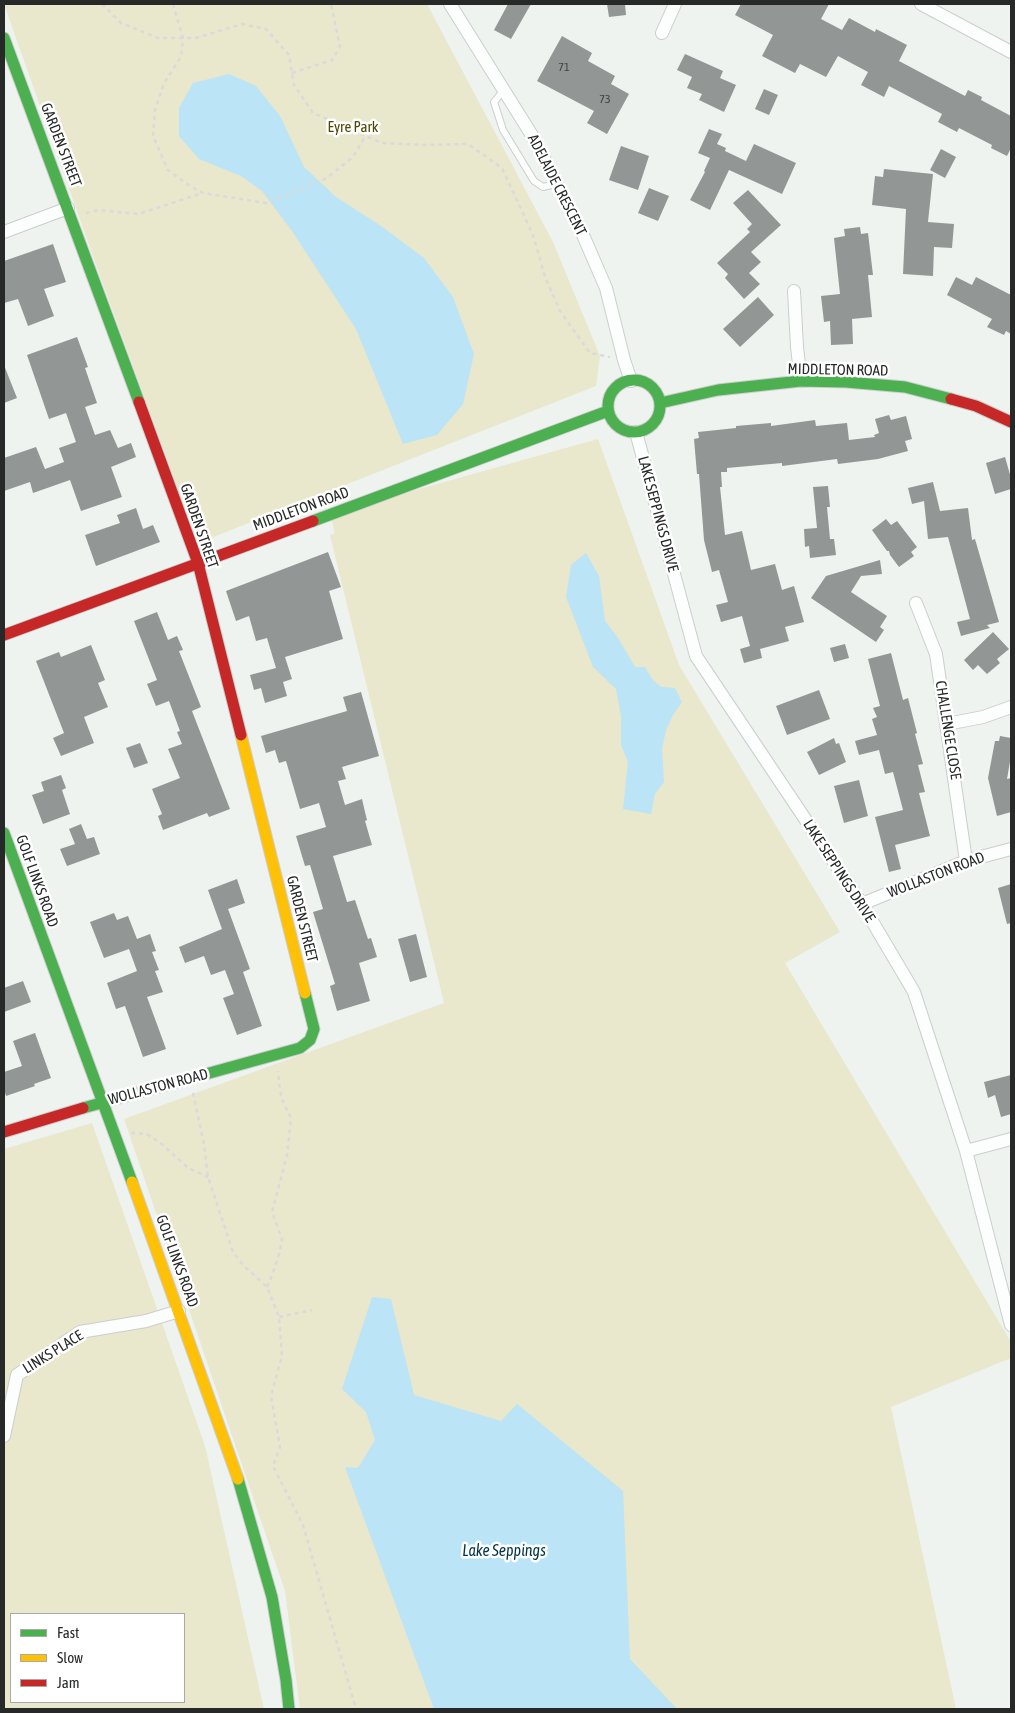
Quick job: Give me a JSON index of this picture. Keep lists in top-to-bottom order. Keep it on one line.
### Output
{"streets":{"main road":["GARDEN STREET","MIDDLETON ROAD","WOLLASTON ROAD","GOLF LINKS ROAD"],"street":["ADELAIDE CRESCENT","LAKE SEPPINGS DRIVE","CHALLENGE CLOSE","LINKS PLACE"]},"crossings":[["GARDEN STREET","MIDDLETON ROAD"],["GARDEN STREET","WOLLASTON ROAD"],["ADELAIDE CRESCENT","MIDDLETON ROAD"],["ADELAIDE CRESCENT","LAKE SEPPINGS DRIVE"],["MIDDLETON ROAD","LAKE SEPPINGS DRIVE"],["LAKE SEPPINGS DRIVE","WOLLASTON ROAD"],["CHALLENGE CLOSE","WOLLASTON ROAD"],["WOLLASTON ROAD","GOLF LINKS ROAD"],["GOLF LINKS ROAD","LINKS PLACE"]],"water":["Lake Seppings"],"parks":["Eyre Park"],"house_numbers":["71","73"],"legend":["Fast","Slow","Jam"]}
